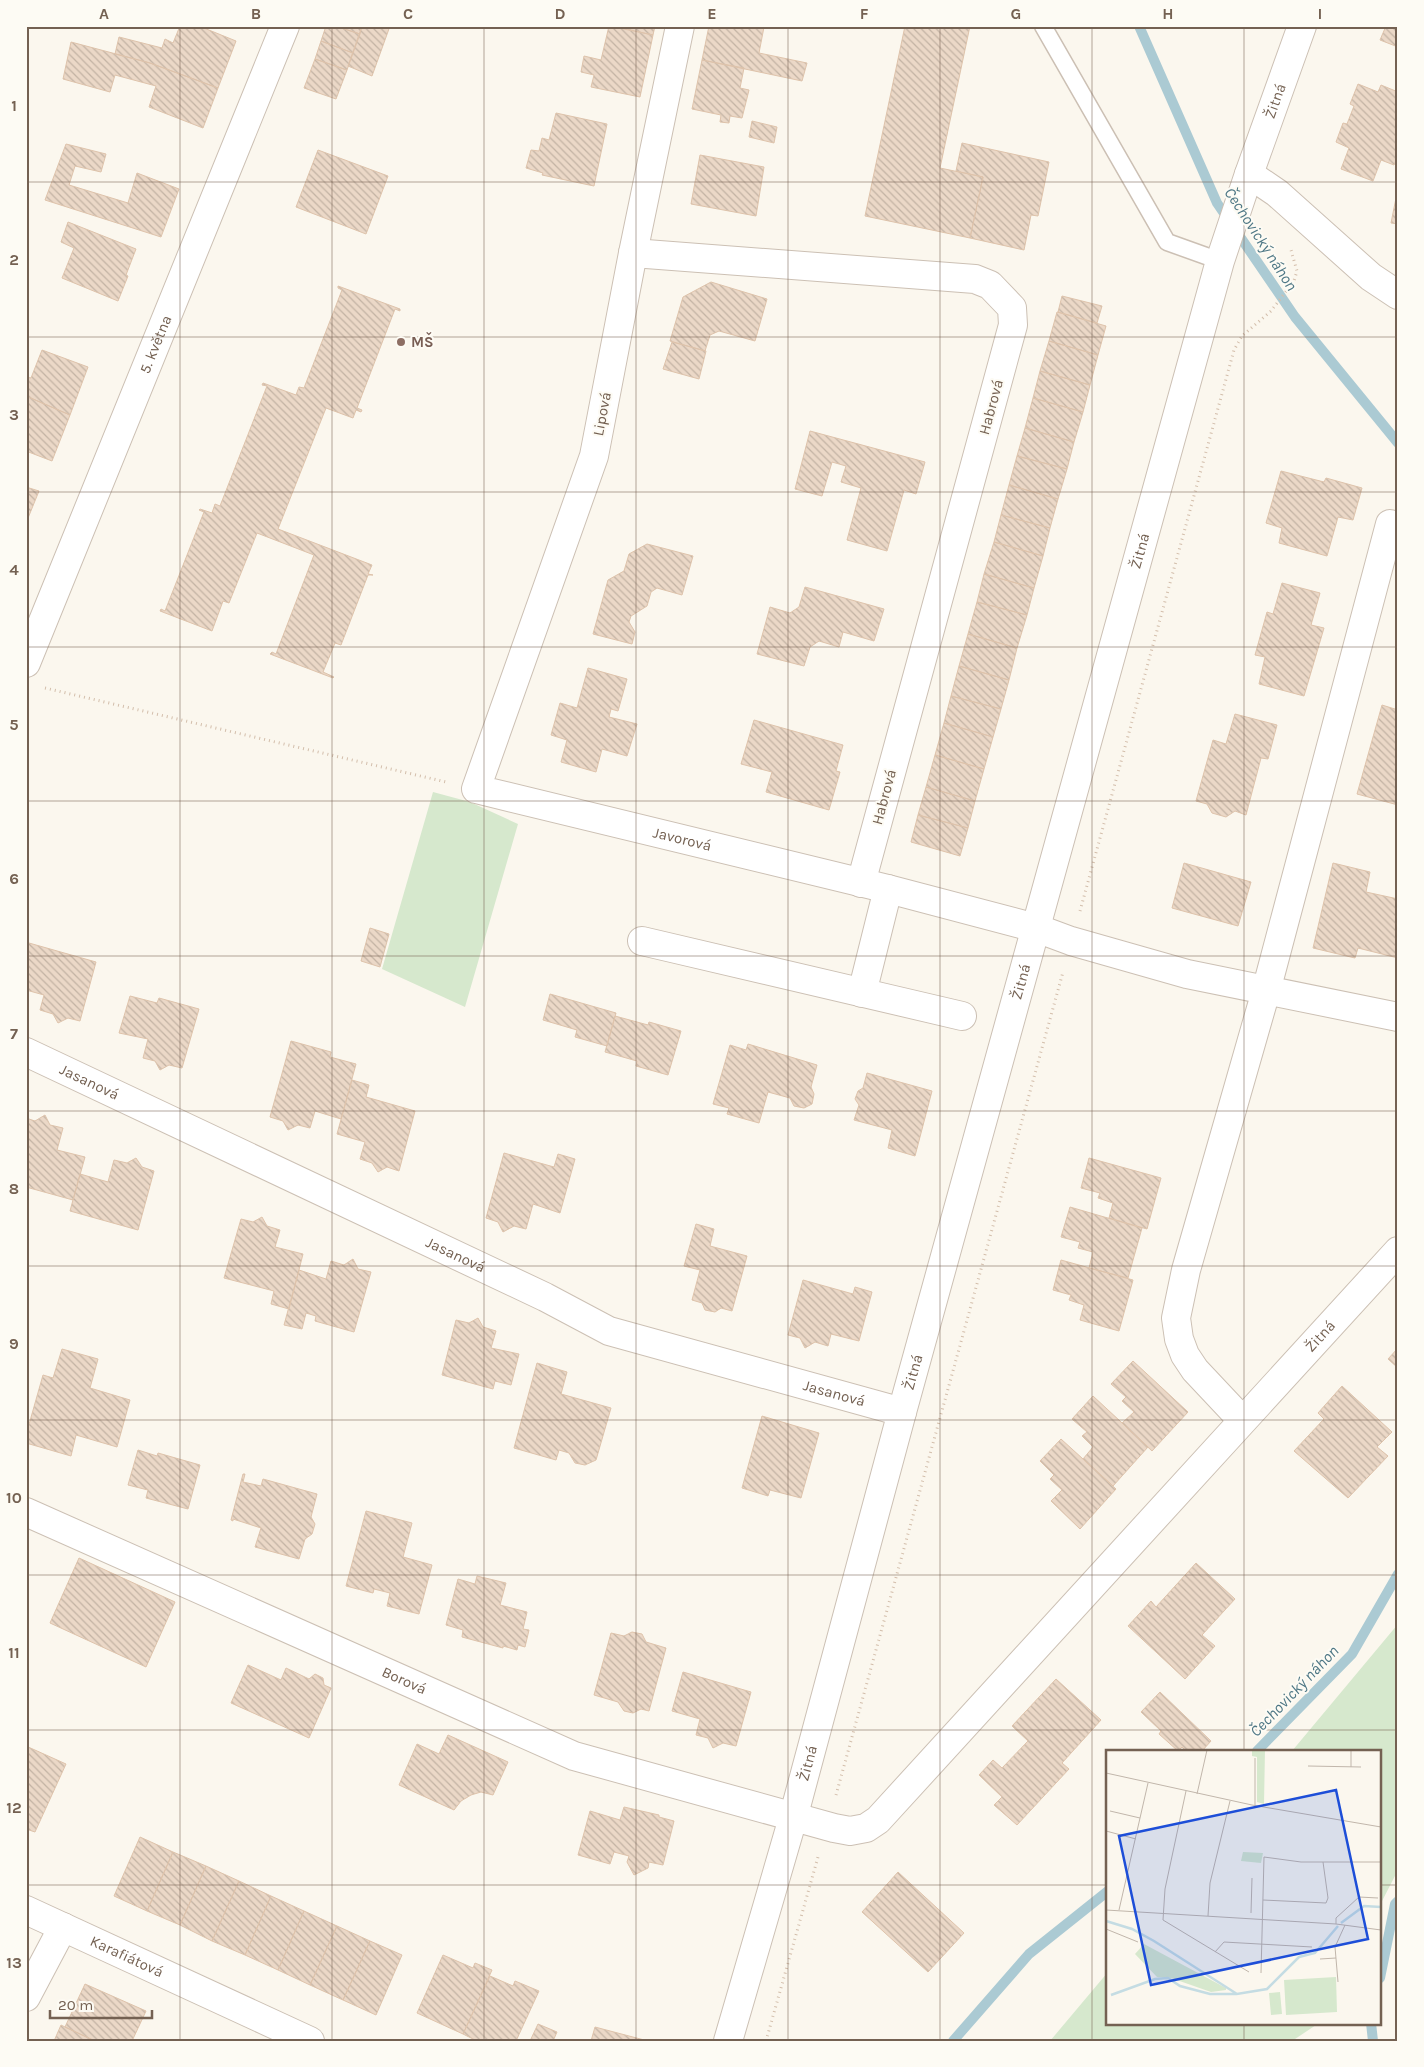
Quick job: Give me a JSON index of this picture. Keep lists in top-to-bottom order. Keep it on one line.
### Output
{"streets":{"street":["Žitná","5. května","Habrová","Lipová","Javorová","Jasanová","Borová","Karafiátová"]},"crossings":[["Žitná","Javorová"],["Žitná","Jasanová"],["Žitná","Borová"],["Habrová","Lipová"],["Habrová","Javorová"],["Lipová","Javorová"]],"water":["Čechovický náhon"],"places":["MŠ"],"scale_bar":"20 m","grid":{"columns":["A","B","C","D","E","F","G","H","I"],"rows":["1","2","3","4","5","6","7","8","9","10","11","12","13"]}}
